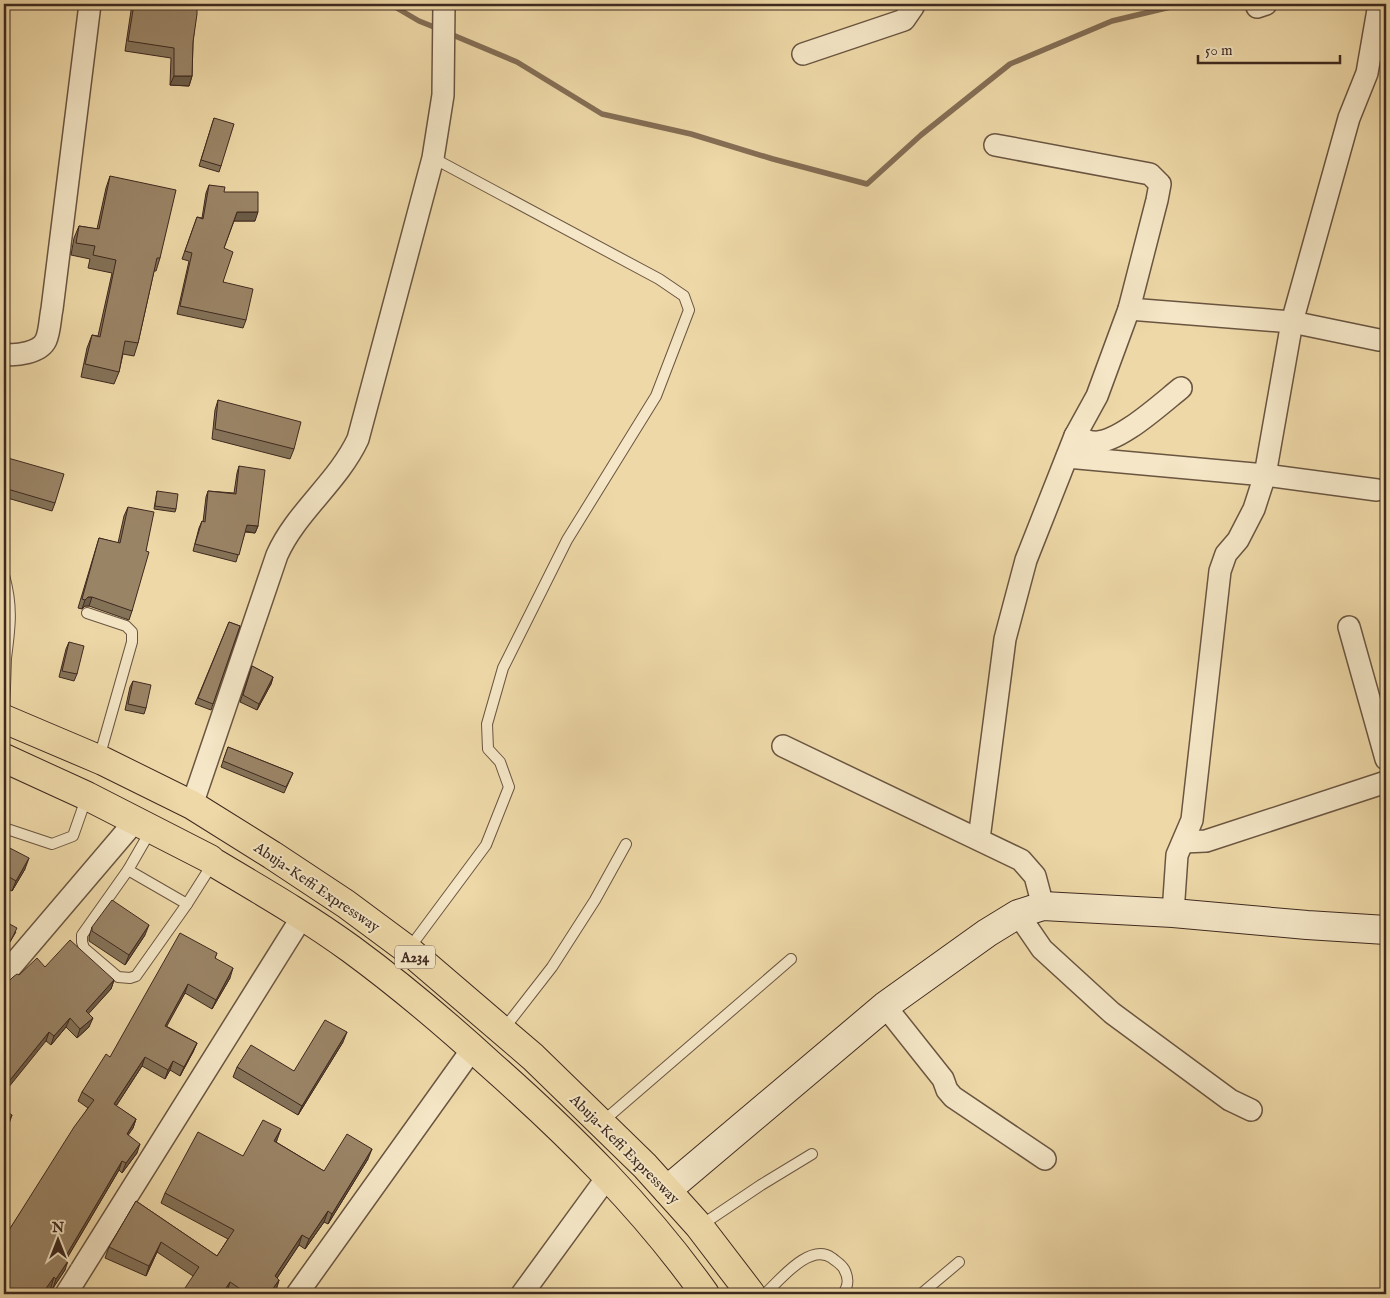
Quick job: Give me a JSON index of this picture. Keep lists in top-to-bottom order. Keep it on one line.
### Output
{"streets":{"highway":["Abuja-Keffi Expressway","A234"]},"scale_bar":"50 m","north":"top"}
